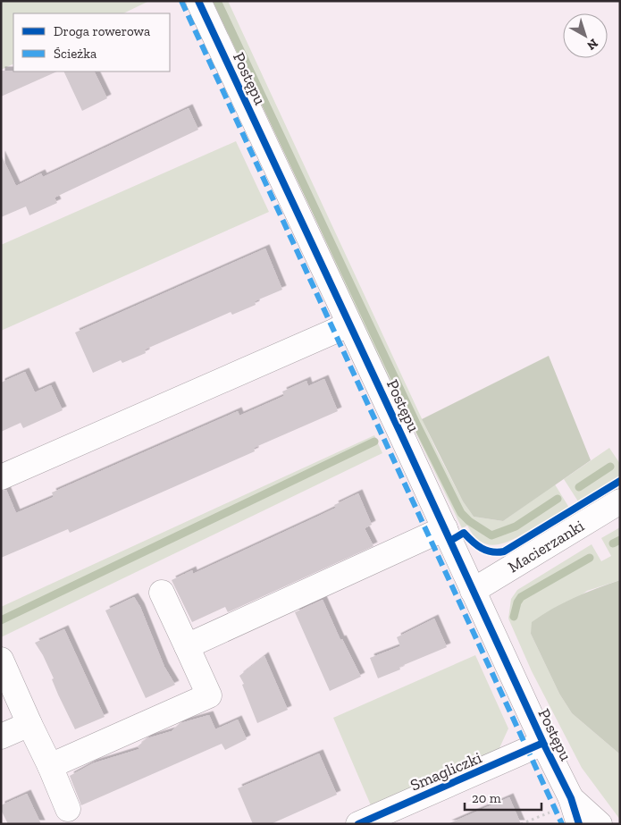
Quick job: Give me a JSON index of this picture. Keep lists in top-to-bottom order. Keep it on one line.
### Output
{"streets":{"street":["Postępu","Macierzanki","Smagliczki"]},"crossings":[["Postępu","Macierzanki"],["Postępu","Smagliczki"]],"legend":["Droga rowerowa","Ścieżka"],"scale_bar":"20 m","north":"bottom right"}
